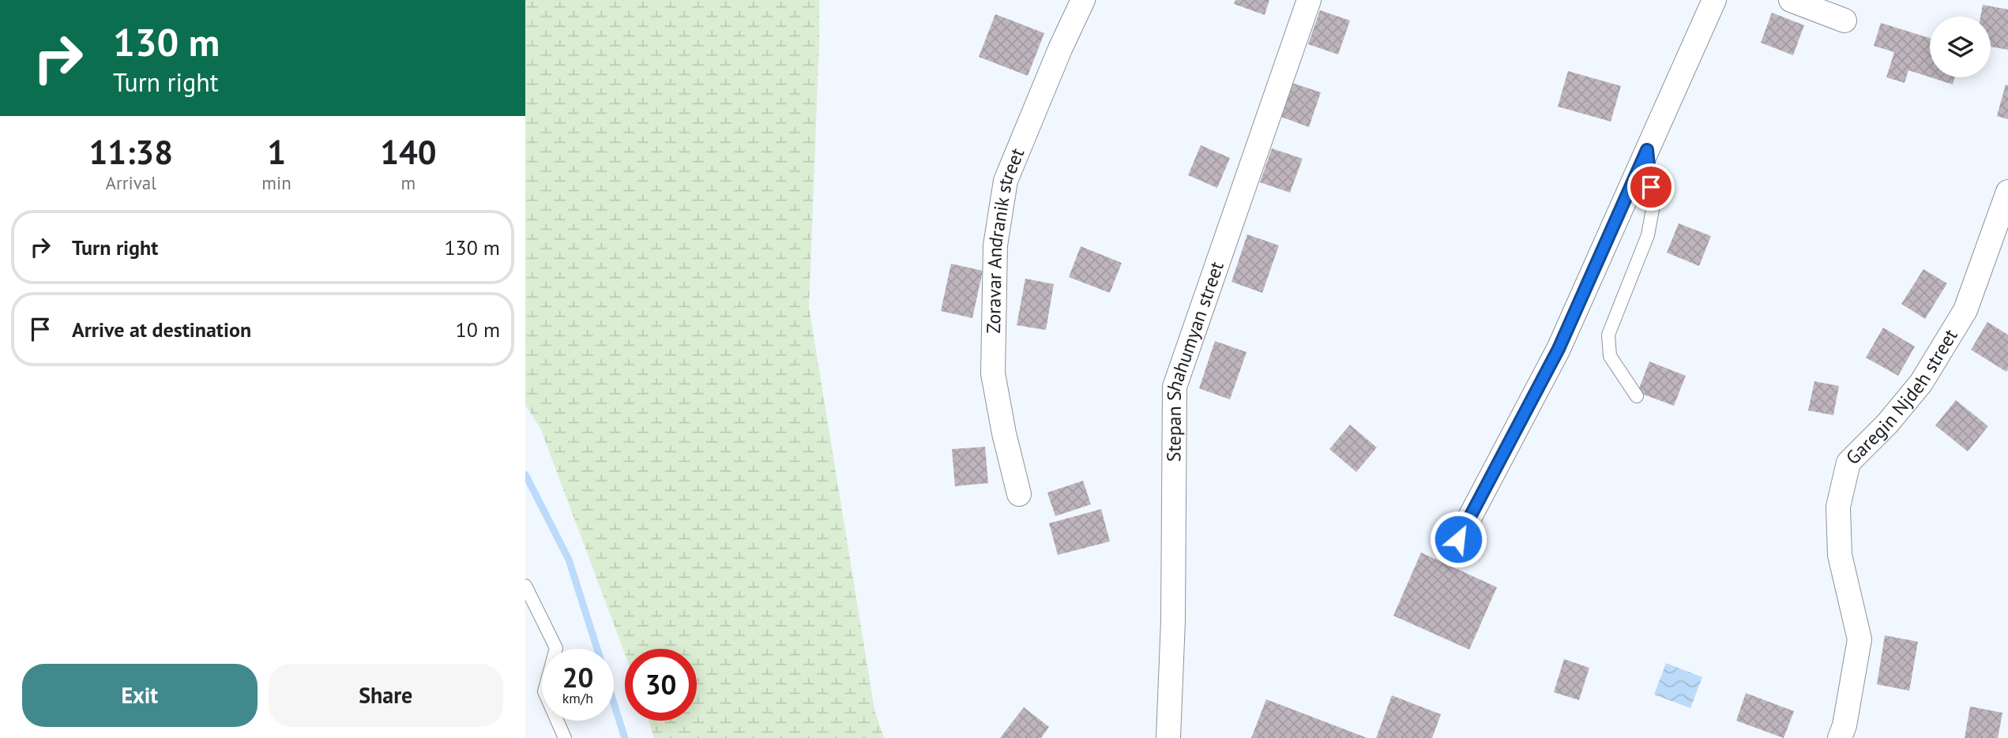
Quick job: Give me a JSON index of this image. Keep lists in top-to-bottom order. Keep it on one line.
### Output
{"streets":{"street":["Zoravar Andranik street","Stepan Shahumyan street","Garegin Njdeh street"]},"page":{"turn":["130 m","Turn right"],"eta":["11:38","Arrival","1","min","140","m"],"list":[{"name":"Turn right","value":"130 m"},{"name":"Arrive at destination","value":"10 m"}],"speed":"20 km/h","limit":"30","buttons":["Exit","Share"]}}
